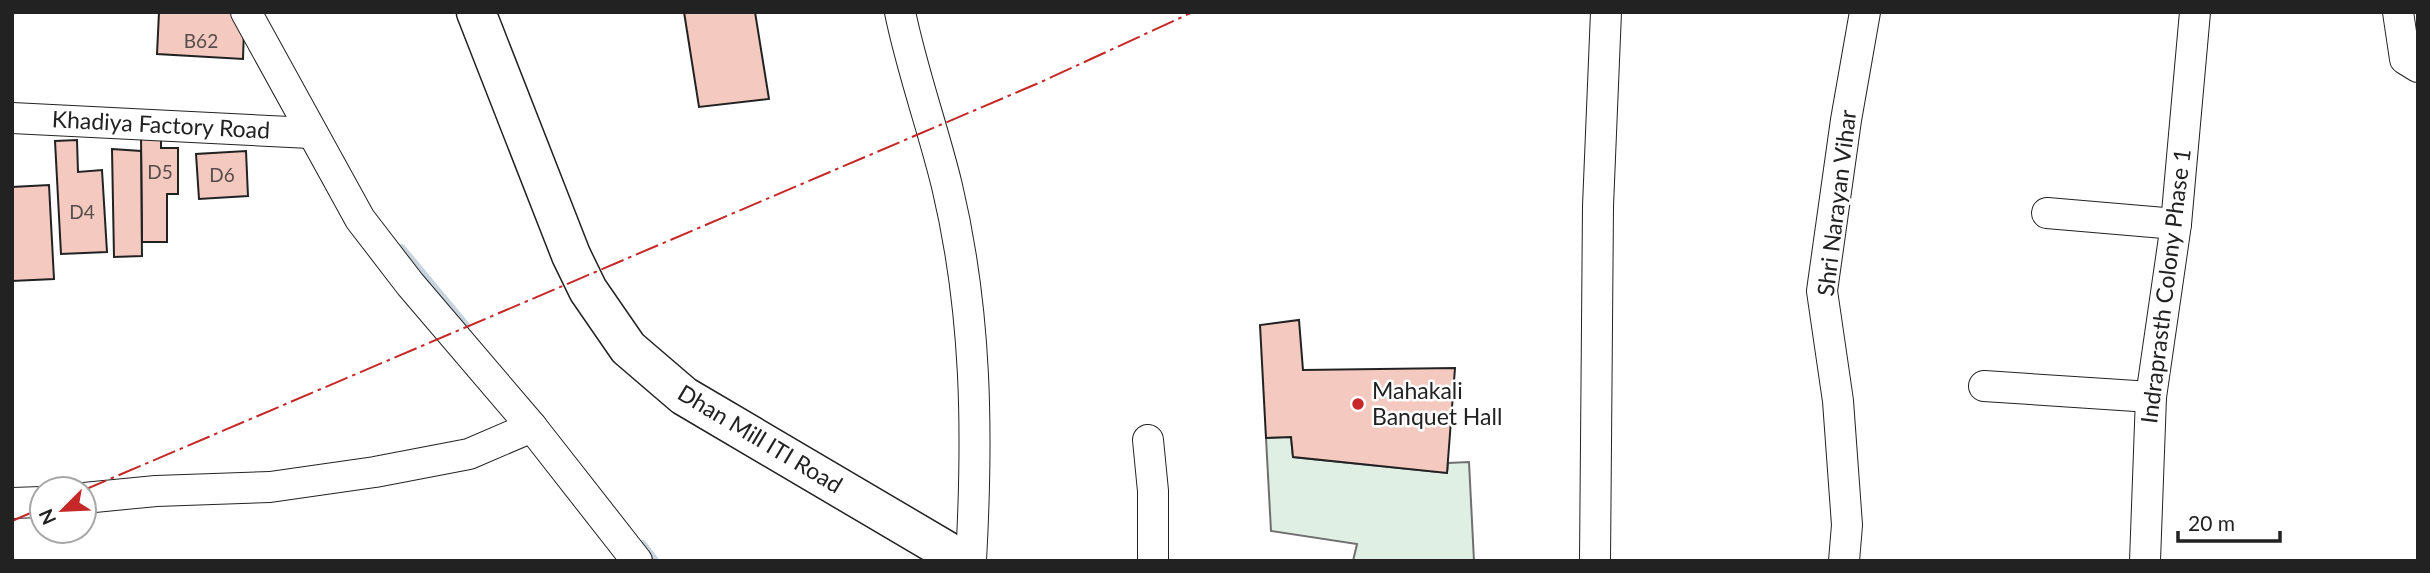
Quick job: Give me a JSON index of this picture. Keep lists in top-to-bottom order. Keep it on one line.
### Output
{"streets":{"street":["Khadiya Factory Road","Shri Narayan Vihar","Indraprasth Colony Phase 1","Dhan Mill ITI Road"]},"places":["Mahakali Banquet Hall"],"house_numbers":["B62","D5","D6","D4"],"scale_bar":"20 m","north":"bottom left"}
